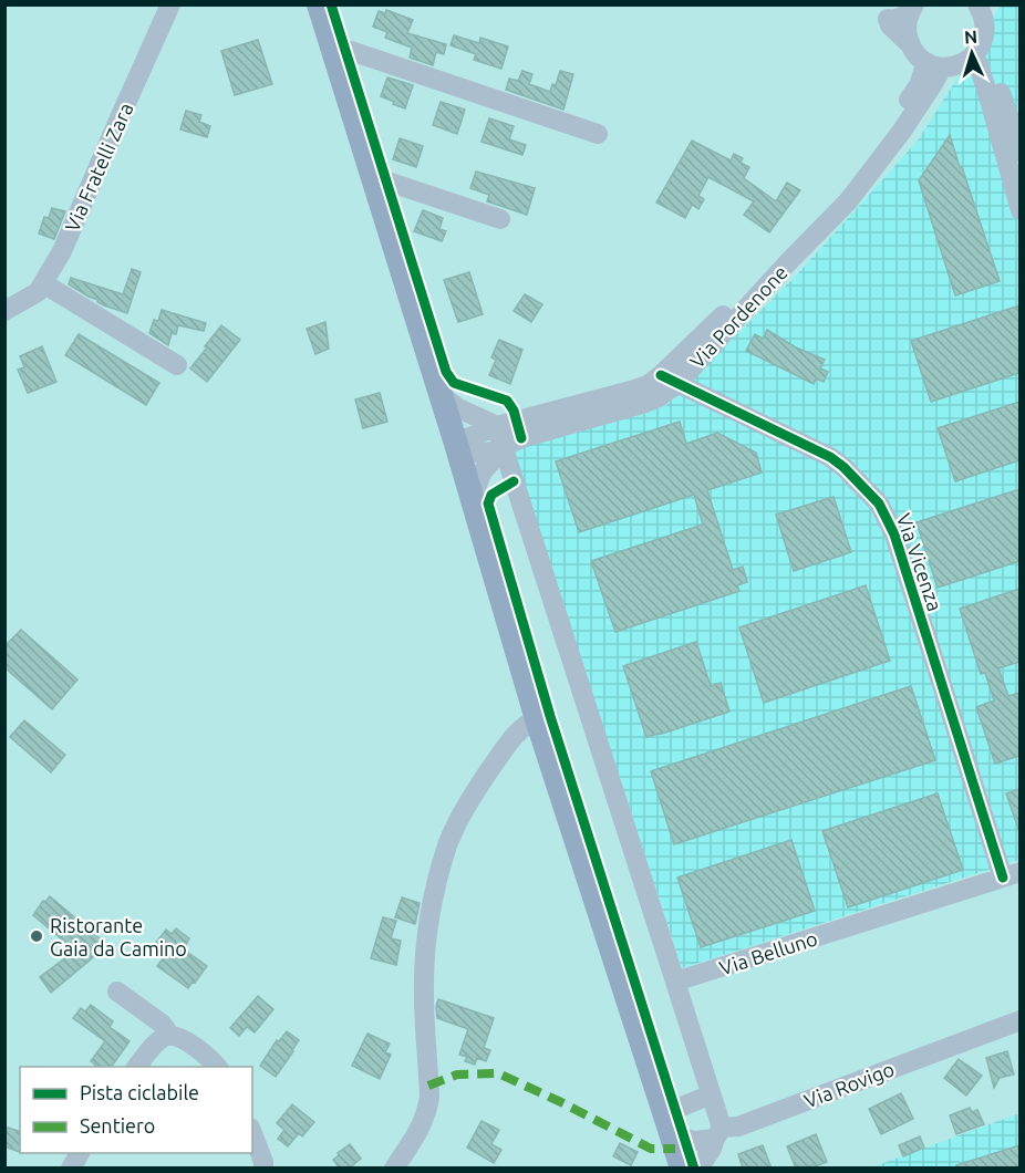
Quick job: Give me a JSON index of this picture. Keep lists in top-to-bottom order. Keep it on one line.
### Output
{"streets":{"street":["Via Fratelli Zara","Via Pordenone","Via Vicenza","Via Belluno","Via Rovigo"]},"crossings":[["Via Pordenone","Via Vicenza"],["Via Vicenza","Via Belluno"]],"places":["Ristorante Gaia da Camino"],"legend":["Pista ciclabile","Sentiero"],"north":"top"}
